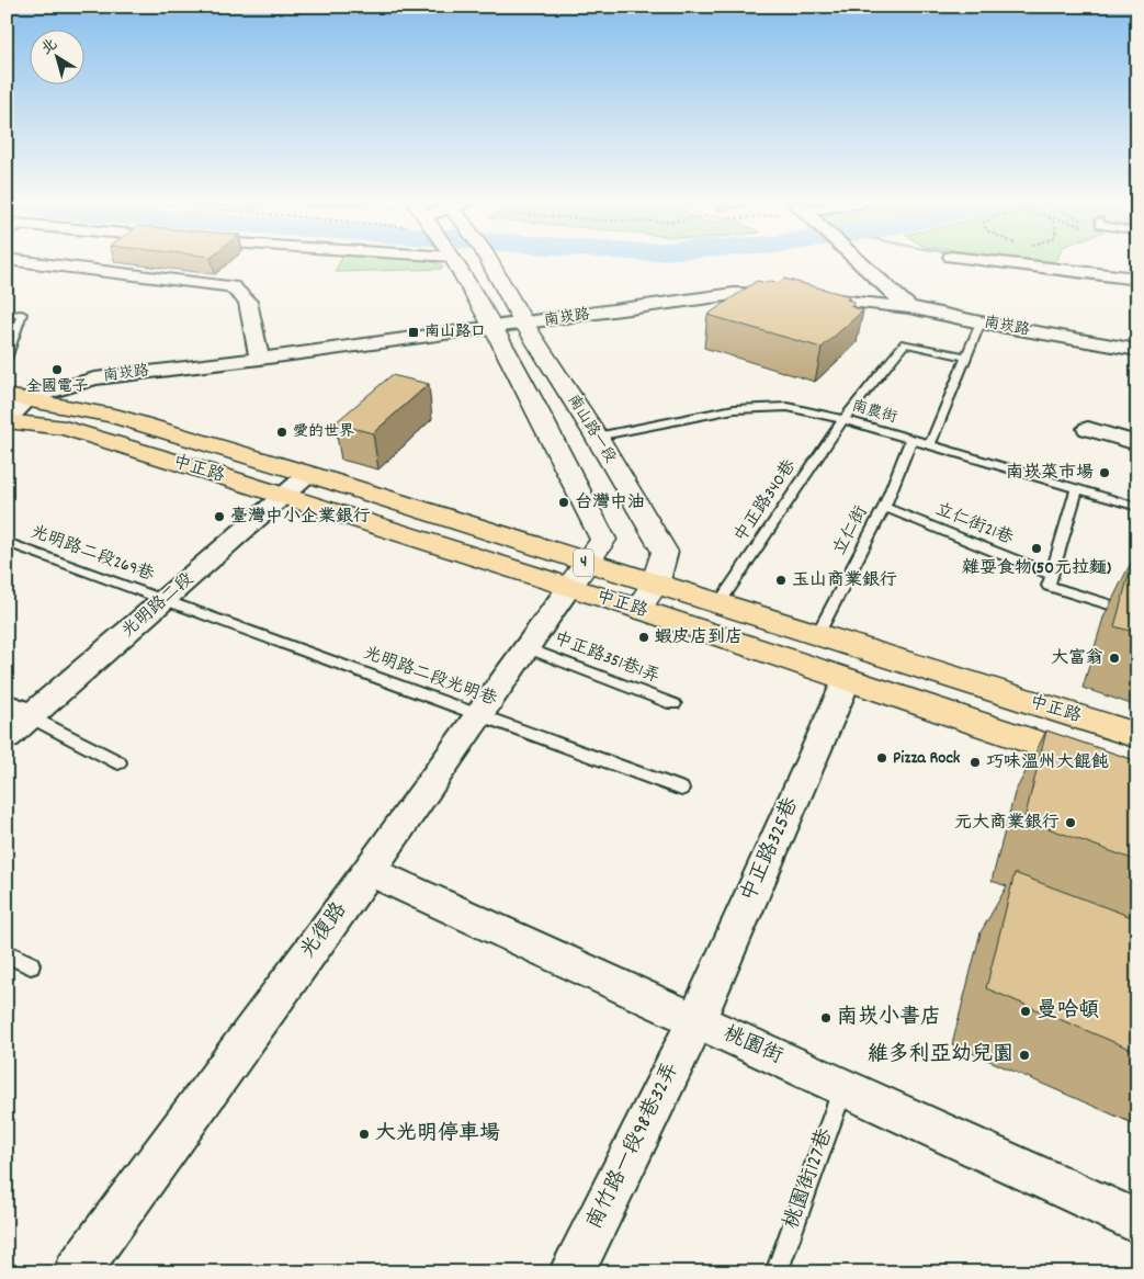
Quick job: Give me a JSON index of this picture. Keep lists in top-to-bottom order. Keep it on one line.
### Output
{"streets":{"main road":["中正路","4"],"street":["南崁路","南山路一段","光明路二段","中正路325巷","光復路","桃園街","南竹路一段98巷32弄"],"lane":["南農街","中正路340巷","立仁街21巷","立仁街","光明路二段269巷","中正路351巷1弄","光明路二段光明巷","桃園街127巷"]},"crossings":[["南崁路","南山路一段"],["南崁路","中正路"],["南農街","南山路一段"],["南農街","中正路340巷"],["南農街","立仁街"],["南山路一段","中正路"],["中正路","中正路340巷"],["中正路","立仁街"],["中正路","光明路二段"],["中正路","中正路325巷"],["中正路","光復路"],["立仁街21巷","立仁街"],["光明路二段269巷","光明路二段"],["光明路二段269巷","光明路二段光明巷"],["光明路二段","光明路二段光明巷"],["中正路351巷1弄","光復路"],["光明路二段光明巷","光復路"],["中正路325巷","桃園街"],["中正路325巷","南竹路一段98巷32弄"],["光復路","桃園街"],["桃園街","南竹路一段98巷32弄"],["桃園街","桃園街127巷"]],"places":{"transit":["南山路口"],"other":["全國電子","愛的世界","南崁菜市場","台灣中油","臺灣中小企業銀行","雜耍食物(50元拉麵)","玉山商業銀行","蝦皮店到店","大富翁","Pizza Rock","巧味溫州大餛飩","元大商業銀行","曼哈頓","南崁小書店","維多利亞幼兒園","大光明停車場"]},"north":"top left"}
